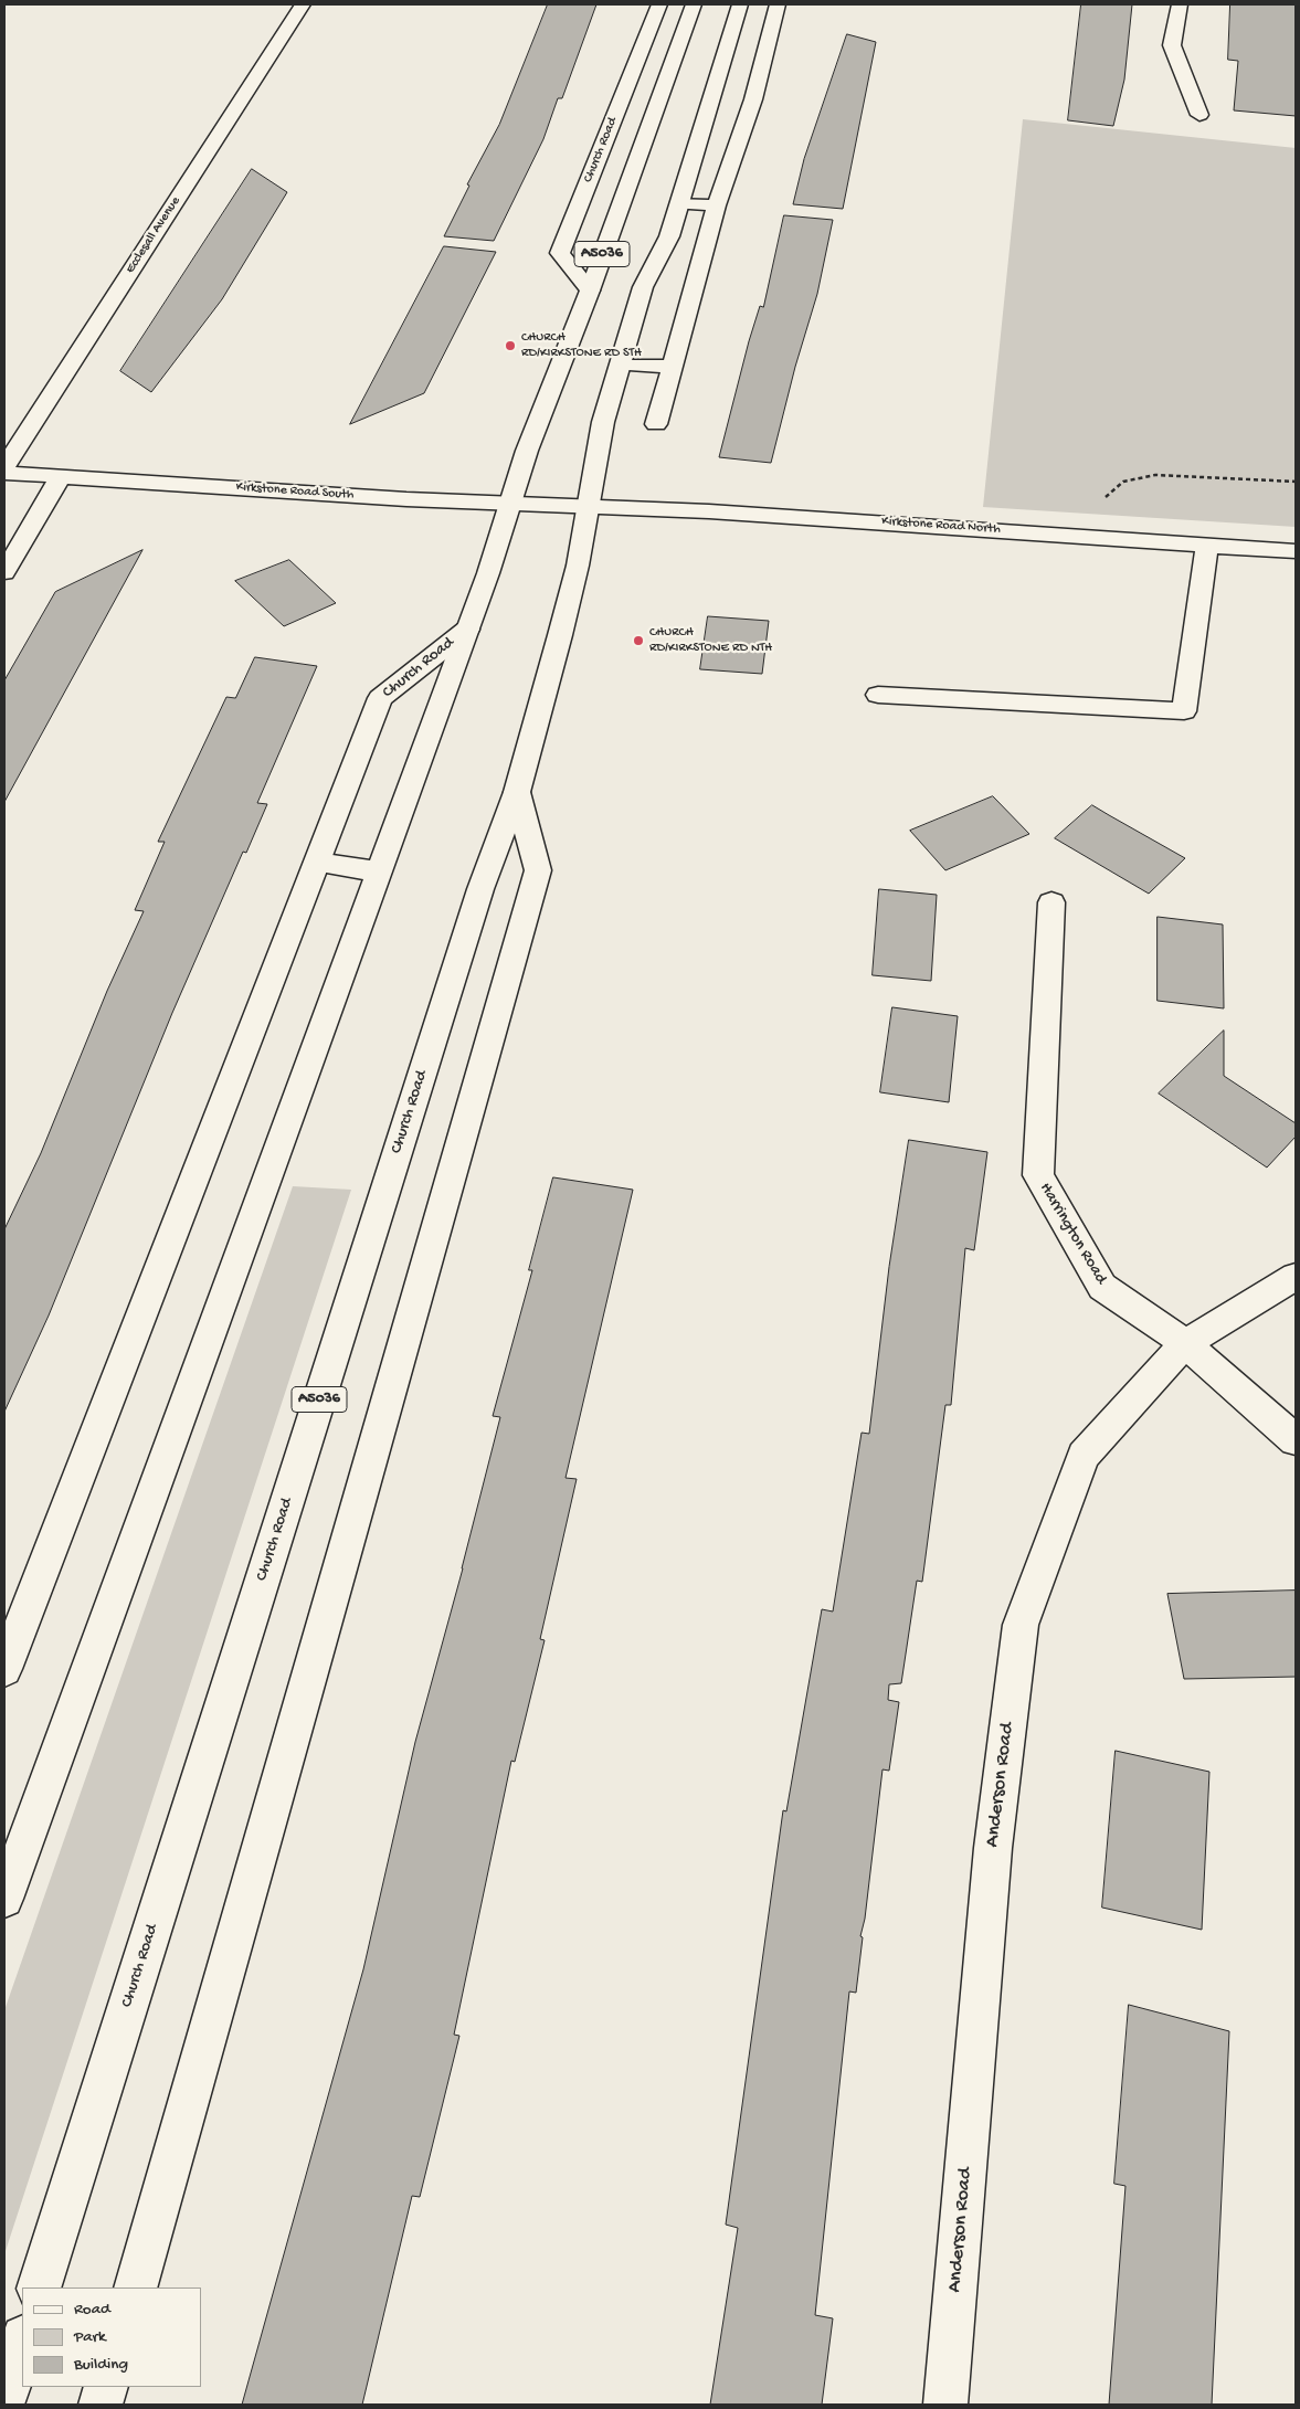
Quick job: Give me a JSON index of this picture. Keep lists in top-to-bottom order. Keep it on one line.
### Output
{"streets":{"main road":["Church Road","Ecclesall Avenue","A5036","Kirkstone Road South","Kirkstone Road North","Harrington Road","Anderson Road"]},"crossings":[["Church Road","Kirkstone Road South"],["Church Road","Kirkstone Road North"],["Kirkstone Road South","Kirkstone Road North"],["Harrington Road","Anderson Road"]],"places":["CHURCH RD/KIRKSTONE RD STH","CHURCH RD/KIRKSTONE RD NTH"],"legend":["Road","Park","Building"]}
